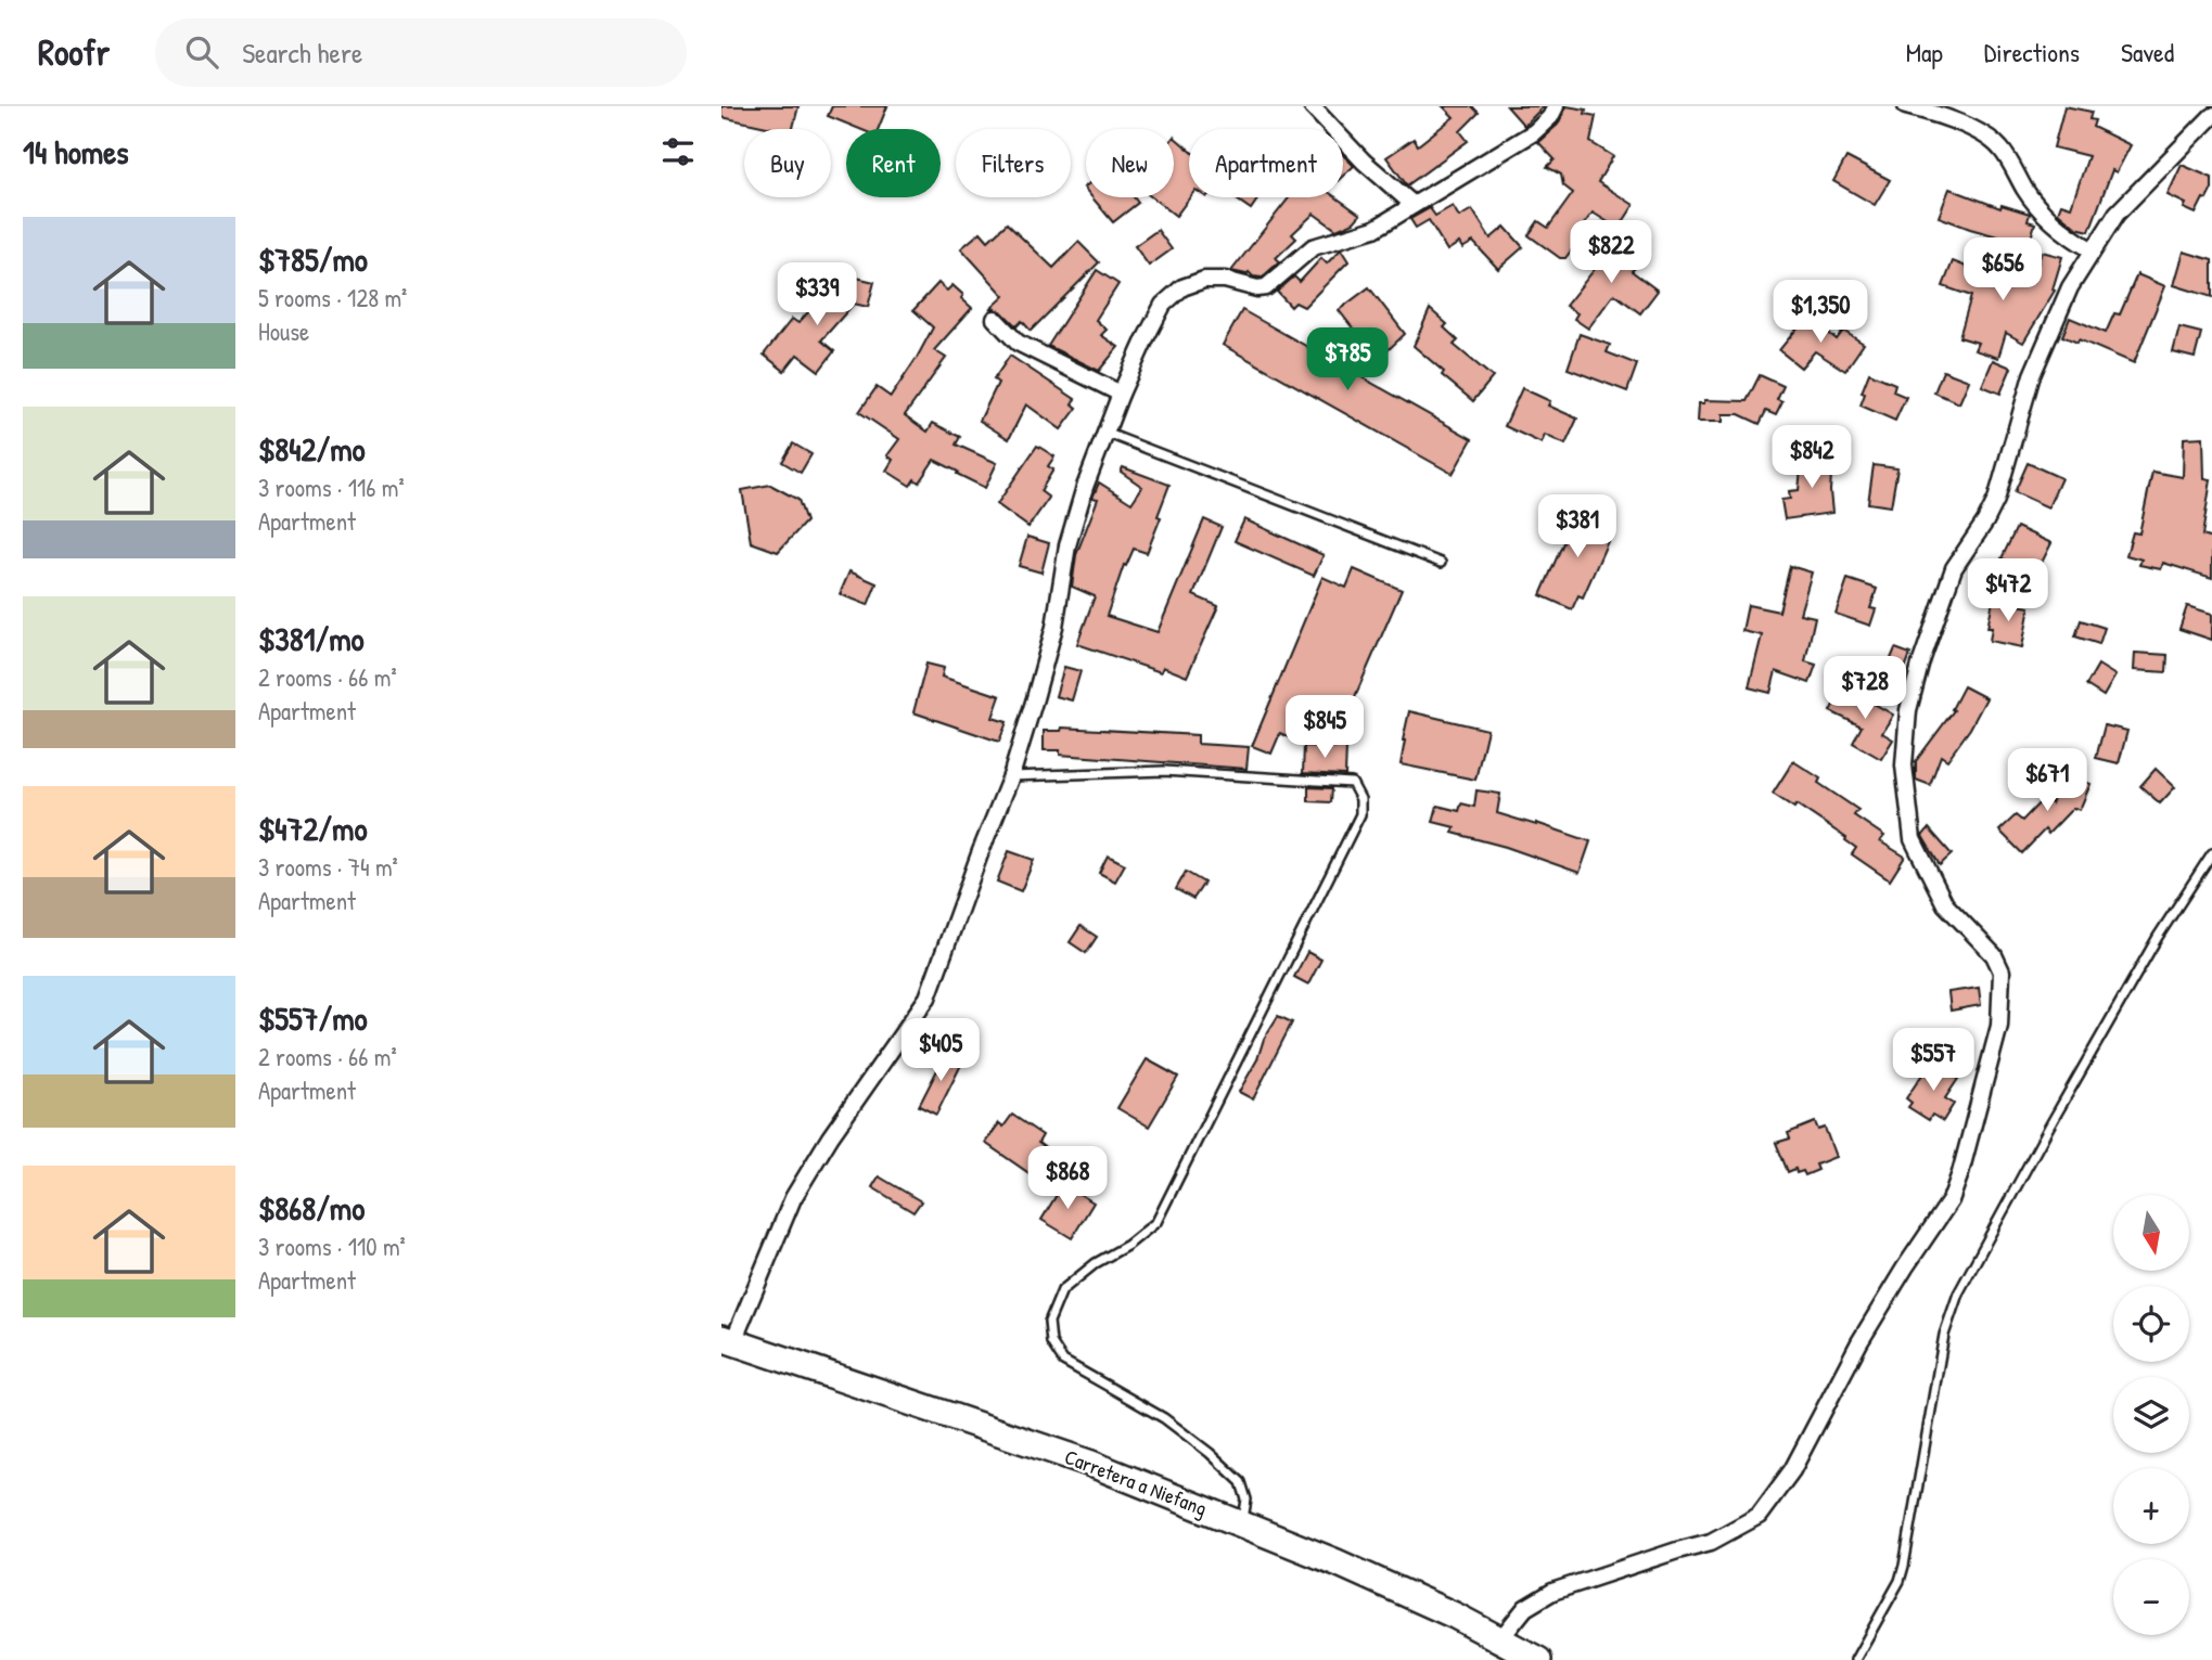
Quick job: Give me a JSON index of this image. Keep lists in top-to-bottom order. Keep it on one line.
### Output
{"streets":{"main road":["Carretera a Niefang"]},"north":"bottom","page":{"header":"Roofr","search":"Search here","nav":["Map","Directions","Saved"],"heading":"14 homes","chip":["Buy","Rent","Filters","New","Apartment"],"list":[{"name":"$785/mo","note":"5 rooms · 128 m² · House"},{"name":"$842/mo","note":"3 rooms · 116 m² · Apartment"},{"name":"$381/mo","note":"2 rooms · 66 m² · Apartment"},{"name":"$472/mo","note":"3 rooms · 74 m² · Apartment"},{"name":"$557/mo","note":"2 rooms · 66 m² · Apartment"},{"name":"$868/mo","note":"3 rooms · 110 m² · Apartment"}],"price":["$822","$656","$339","$1,350","$785","$842","$381","$472","$728","$845","$671","$405","$557","$868"],"map_buttons":["+","−"]}}
